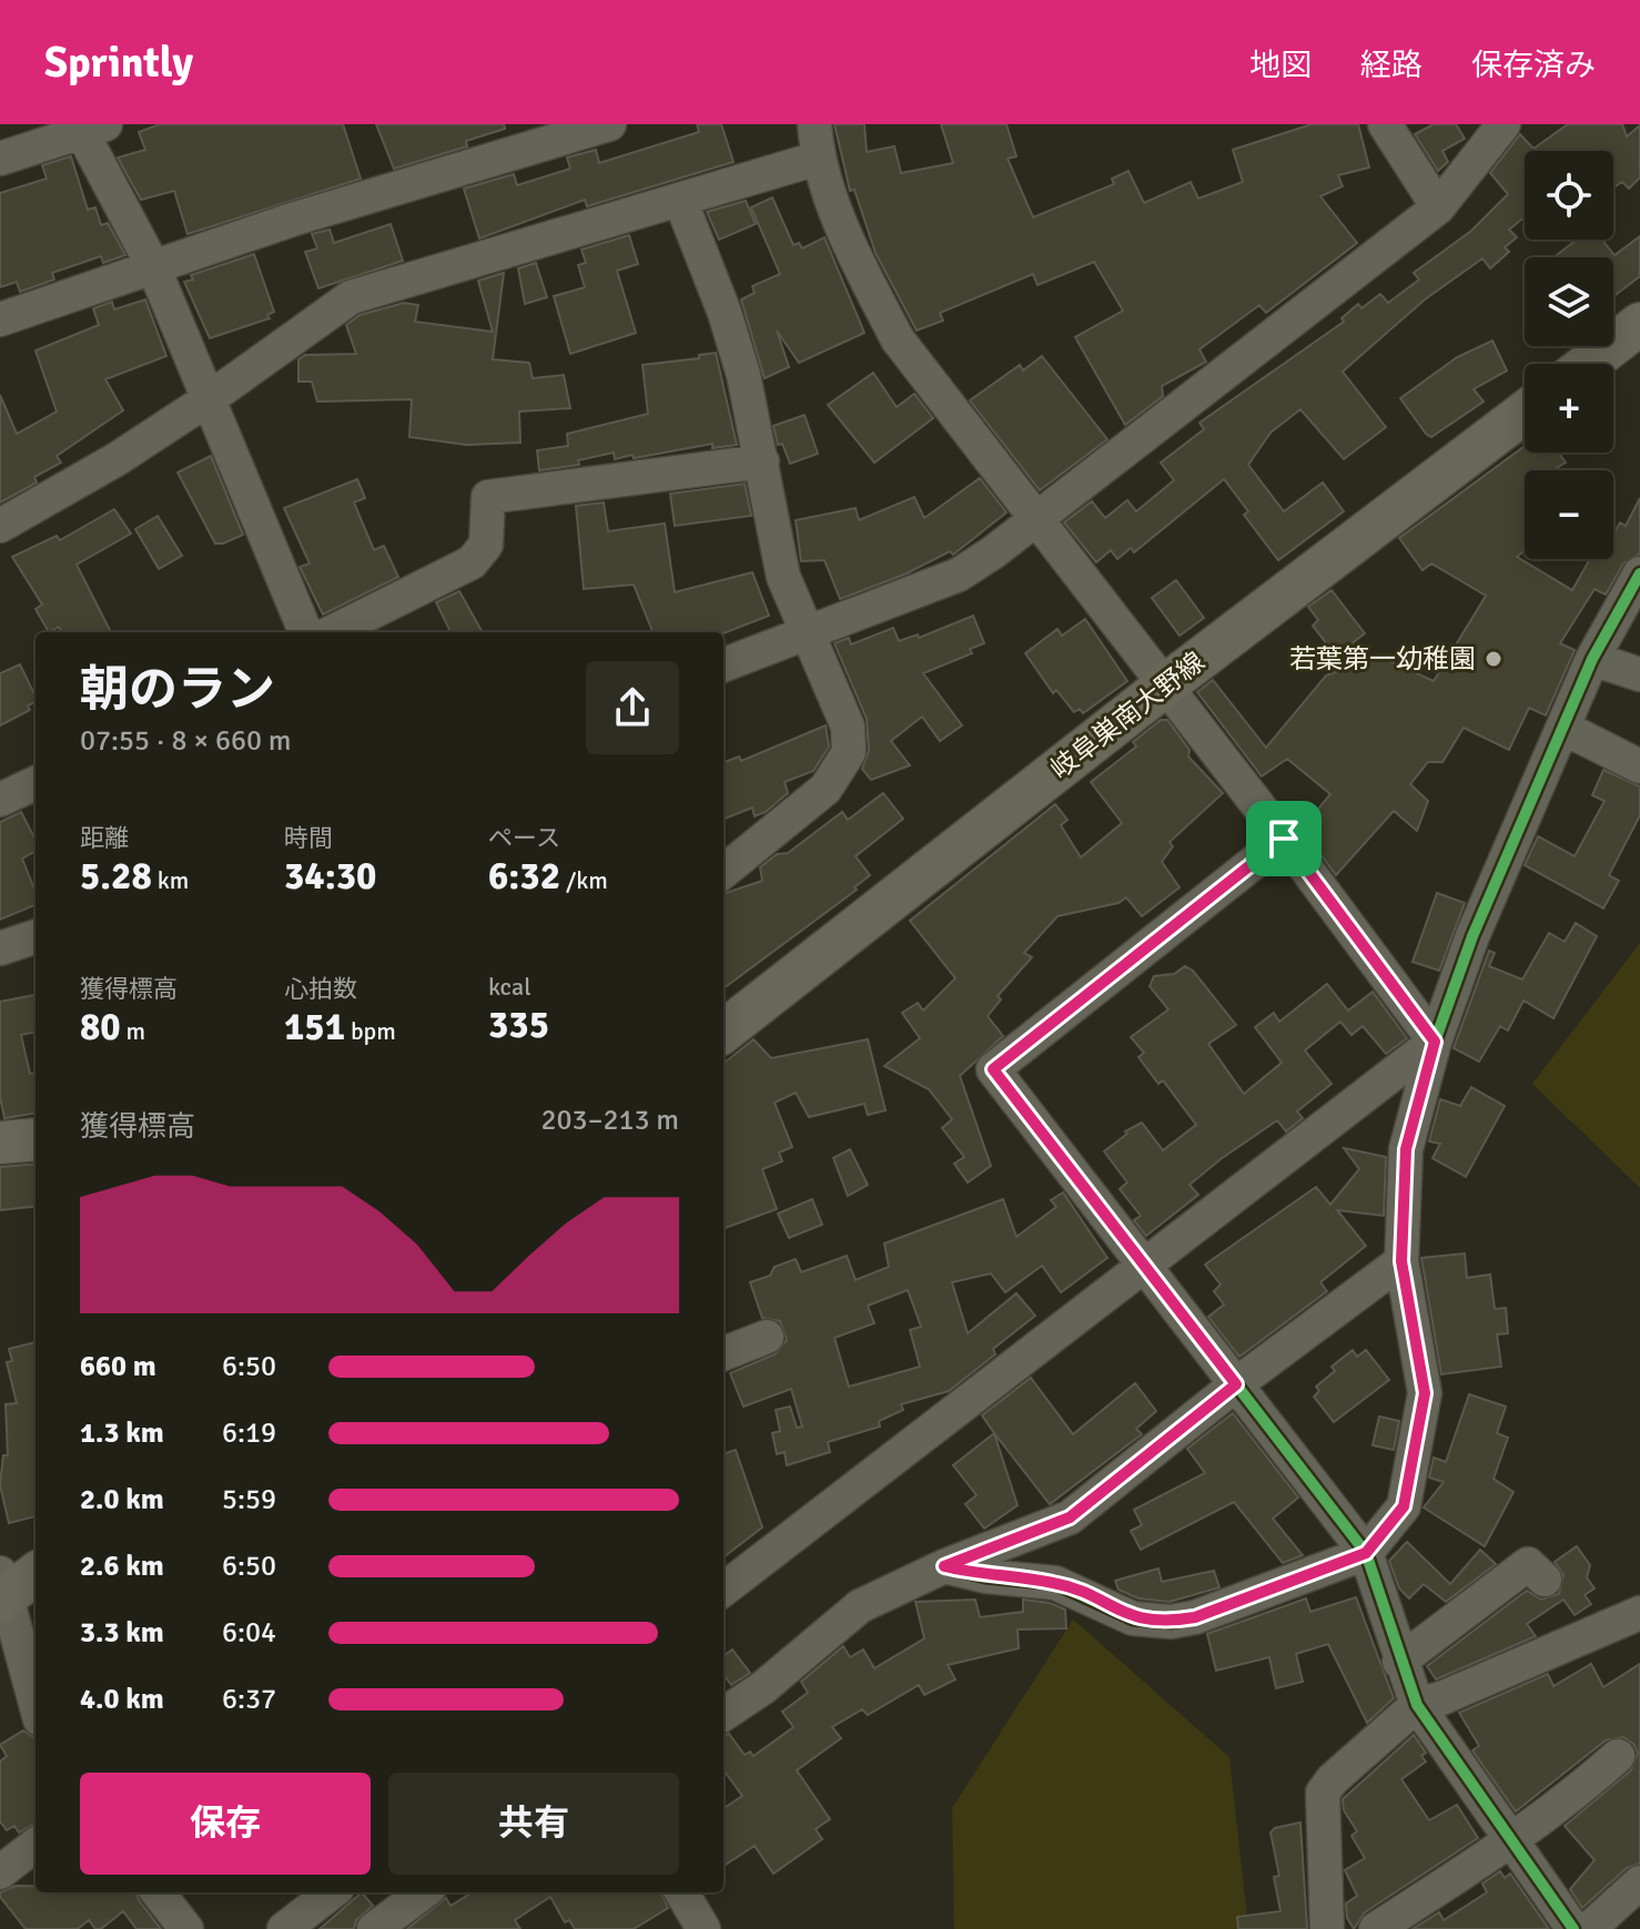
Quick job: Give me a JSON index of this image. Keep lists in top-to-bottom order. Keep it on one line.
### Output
{"streets":{"main road":["岐阜巣南大野線"]},"places":["若葉第一幼稚園"],"page":{"header":"Sprintly","nav":["地図","経路","保存済み"],"map_buttons":["+","−"],"heading":["朝のラン","07:55 · 8 × 660 m"],"stats":[["距離","5.28 km"],["時間","34:30"],["ペース","6:32 /km"],["獲得標高","80 m"],["心拍数","151 bpm"],["kcal","335"]],"chart":["獲得標高","203–213 m"],"list":[{"name":"660 m","note":"6:50"},{"name":"1.3 km","note":"6:19"},{"name":"2.0 km","note":"5:59"},{"name":"2.6 km","note":"6:50"},{"name":"3.3 km","note":"6:04"},{"name":"4.0 km","note":"6:37"}],"buttons":["保存","共有"]}}
